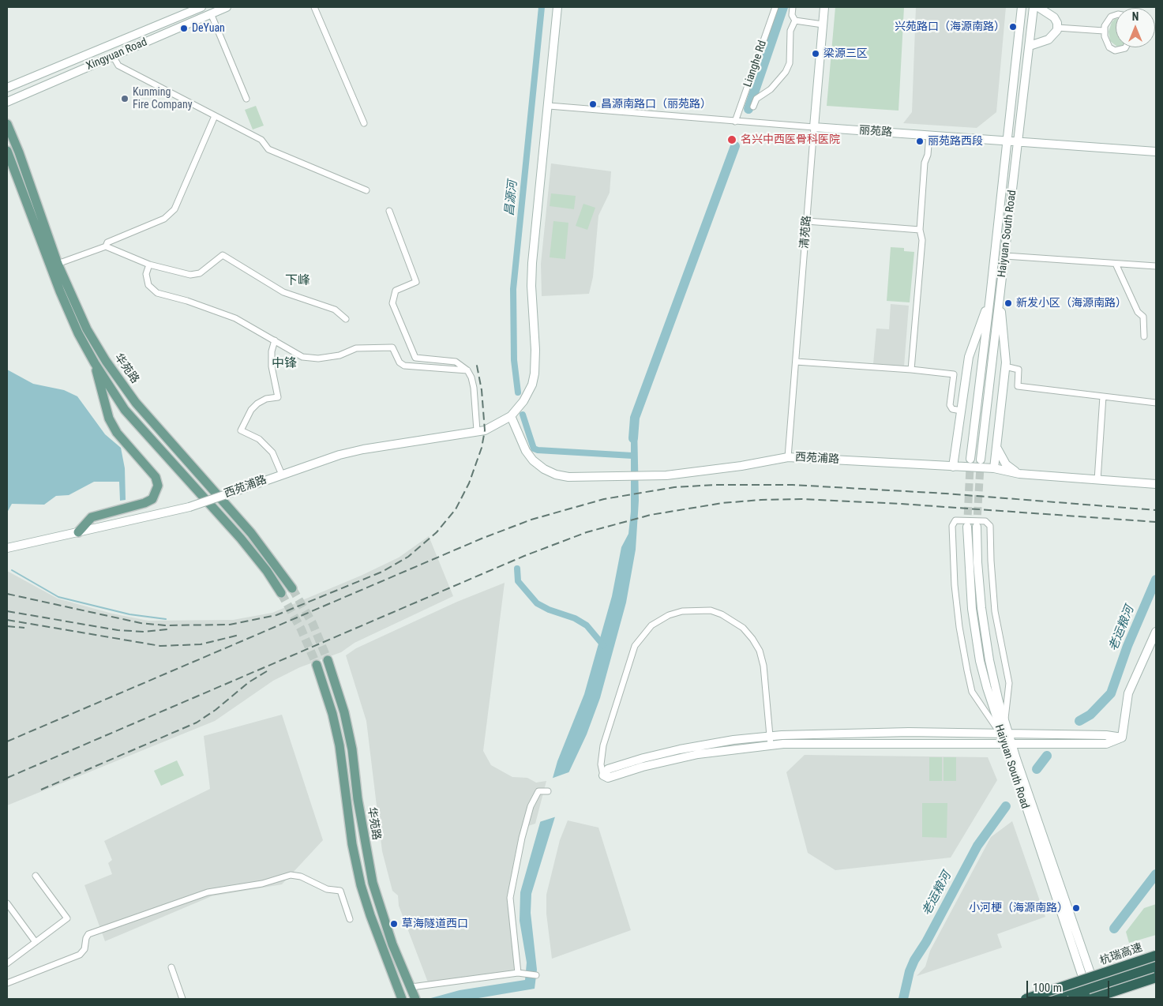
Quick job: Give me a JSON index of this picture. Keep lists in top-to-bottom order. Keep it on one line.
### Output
{"streets":{"highway":["杭瑞高速"],"main road":["华苑路"],"street":["Xingyuan Road","Lianghe Rd","丽苑路","清苑路","Haiyuan South Road","西苑浦路"]},"crossings":[["Lianghe Rd","丽苑路"],["丽苑路","清苑路"],["丽苑路","Haiyuan South Road"],["清苑路","西苑浦路"]],"districts":["下峰","中锋"],"water":["昌源河","老运粮河"],"places":["兴苑路口（海源南路）","DeYuan","梁源三区","Kunming Fire Company","昌源南路口（丽苑路）","名兴中西医骨科医院","丽苑路西段","新发小区（海源南路）","小河梗（海源南路）","草海隧道西口"],"scale_bar":"100 m","north":"top"}
